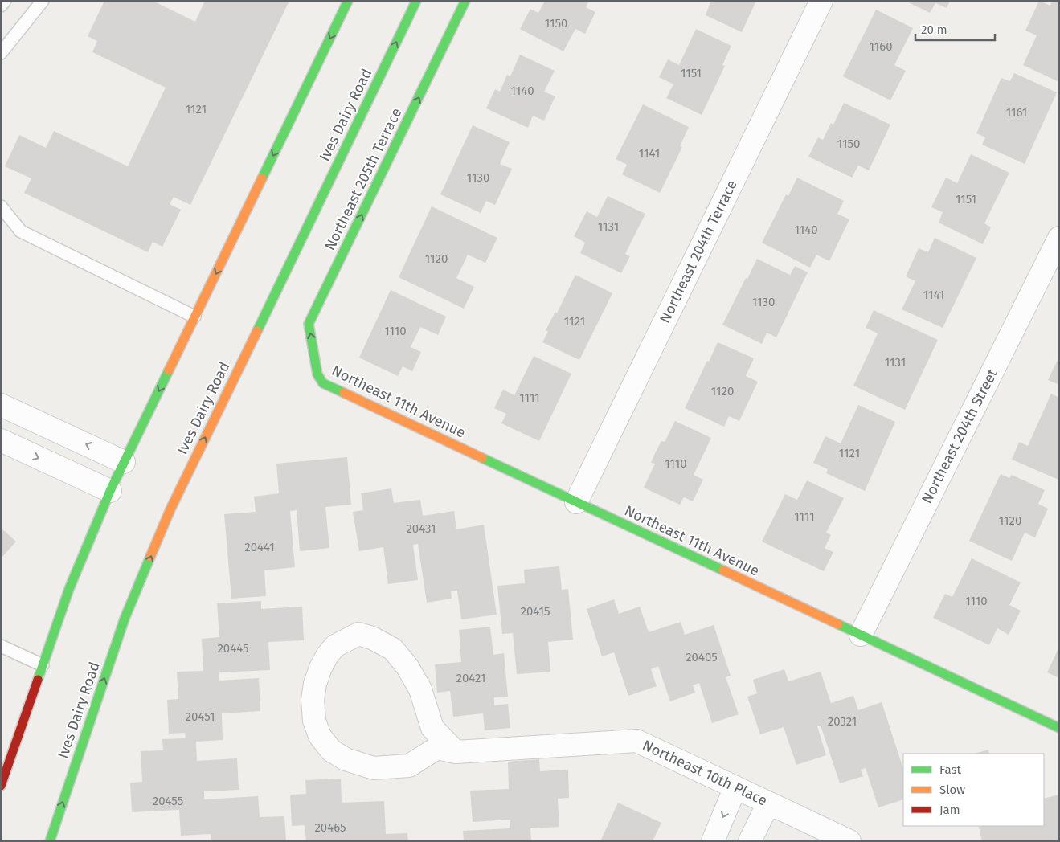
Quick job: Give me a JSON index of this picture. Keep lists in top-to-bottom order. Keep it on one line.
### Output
{"streets":{"main road":["Ives Dairy Road","Northeast 205th Terrace","Northeast 11th Avenue"],"street":["Northeast 204th Terrace","Northeast 204th Street","Northeast 10th Place"]},"crossings":[["Northeast 205th Terrace","Northeast 11th Avenue"],["Northeast 204th Terrace","Northeast 11th Avenue"],["Northeast 11th Avenue","Northeast 204th Street"]],"one_way":["Northeast 205th Terrace"],"house_numbers":["1150","1160","1151","1140","1121","1161","1150","1141","1130","1151","1131","1140","1120","1141","1130","1121","1110","1131","1120","1111","1121","1110","1111","1120","20431","20441","1110","20415","20445","20405","20421","20451","20321","20455","20465"],"legend":["Fast","Slow","Jam"],"scale_bar":"20 m"}
